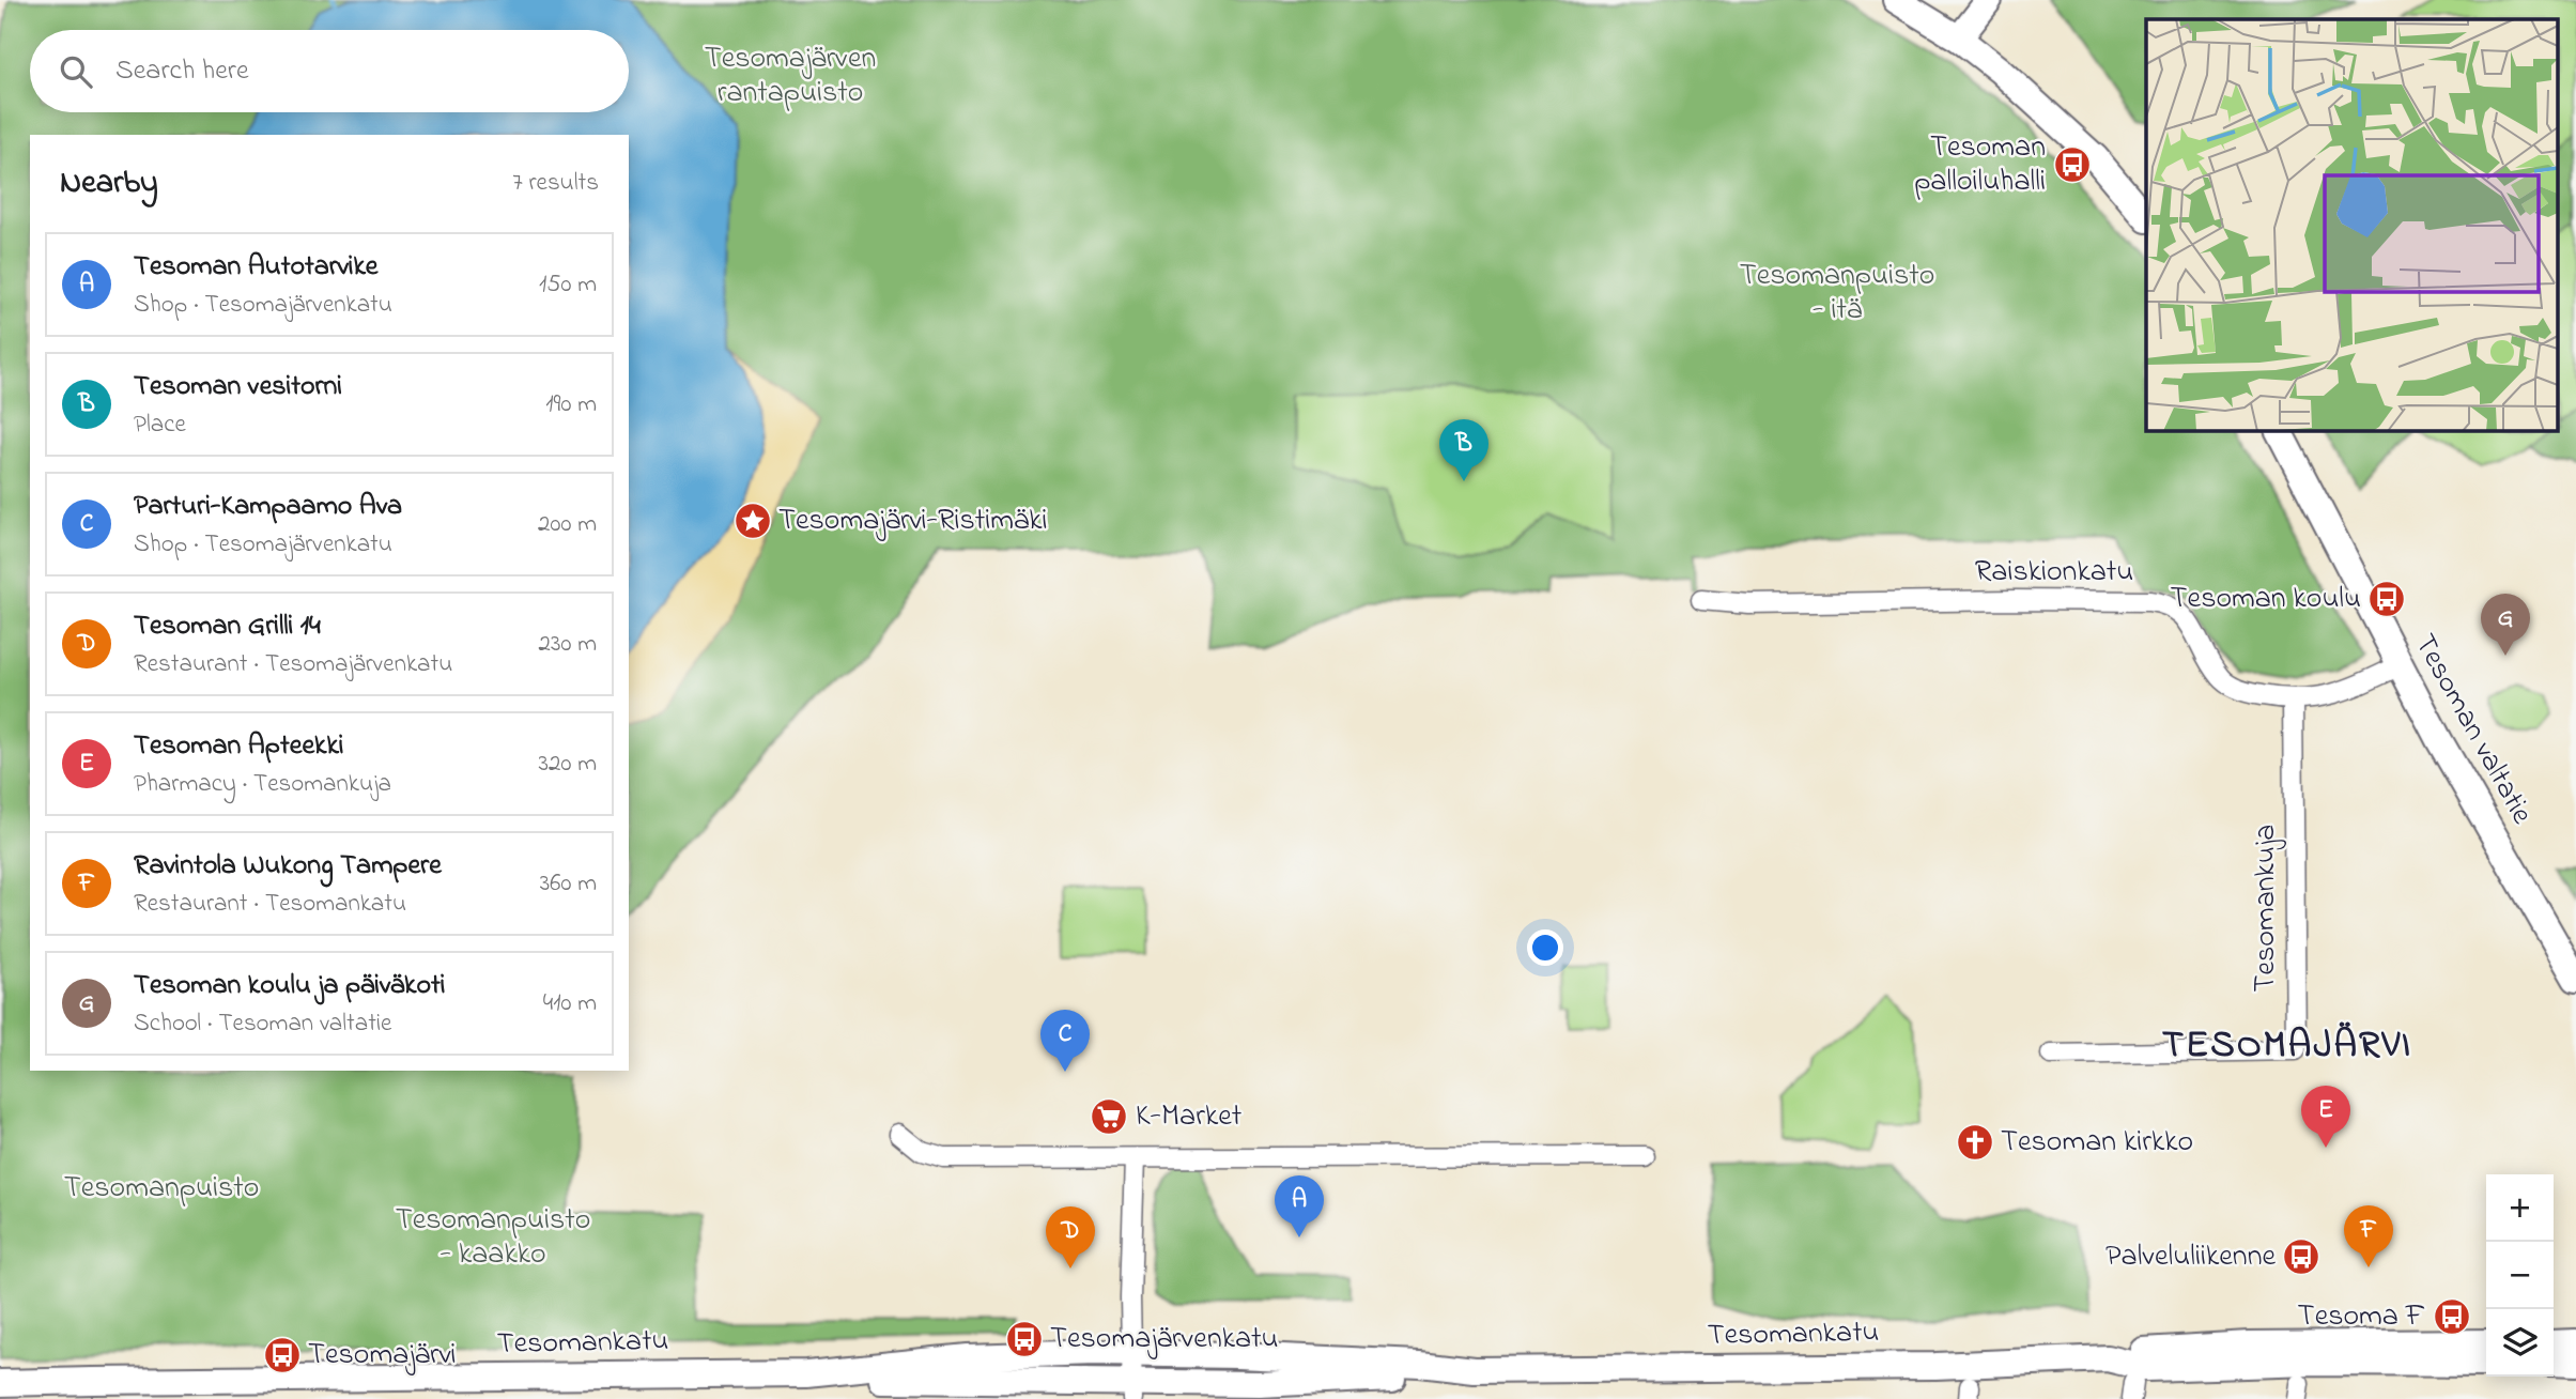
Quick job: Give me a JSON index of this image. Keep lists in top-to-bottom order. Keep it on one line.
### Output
{"streets":{"main road":["Tesoman valtatie","Tesomankatu"],"street":["Raiskionkatu","Tesomankuja"]},"crossings":[["Raiskionkatu","Tesoman valtatie"],["Raiskionkatu","Tesomankuja"]],"districts":["TESOMAJÄRVI"],"parks":["Tesomajärven rantapuisto","Tesomanpuisto - itä","Tesomanpuisto","Tesomanpuisto - kaakko"],"places":{"bus stop":["Tesoman palloiluhalli","Tesoman koulu","Palveluliikenne","Tesoma F","Tesomajärvenkatu","Tesomajärvi"],"place":["Tesomajärvi-Ristimäki"],"supermarket":["K-Market"],"church":["Tesoman kirkko"]},"page":{"search":"Search here","heading":["Nearby","7 results"],"list":[{"mark":"A","name":"Tesoman Autotarvike","note":"Shop · Tesomajärvenkatu","value":"150 m"},{"mark":"B","name":"Tesoman vesitorni","note":"Place","value":"190 m"},{"mark":"C","name":"Parturi-Kampaamo Ava","note":"Shop · Tesomajärvenkatu","value":"200 m"},{"mark":"D","name":"Tesoman Grilli 14","note":"Restaurant · Tesomajärvenkatu","value":"230 m"},{"mark":"E","name":"Tesoman Apteekki","note":"Pharmacy · Tesomankuja","value":"320 m"},{"mark":"F","name":"Ravintola Wukong Tampere","note":"Restaurant · Tesomankatu","value":"360 m"},{"mark":"G","name":"Tesoman koulu ja päiväkoti","note":"School · Tesoman valtatie","value":"410 m"}],"pins":["B","G","C","E","A","F","D"],"map_buttons":["+","−"]}}
